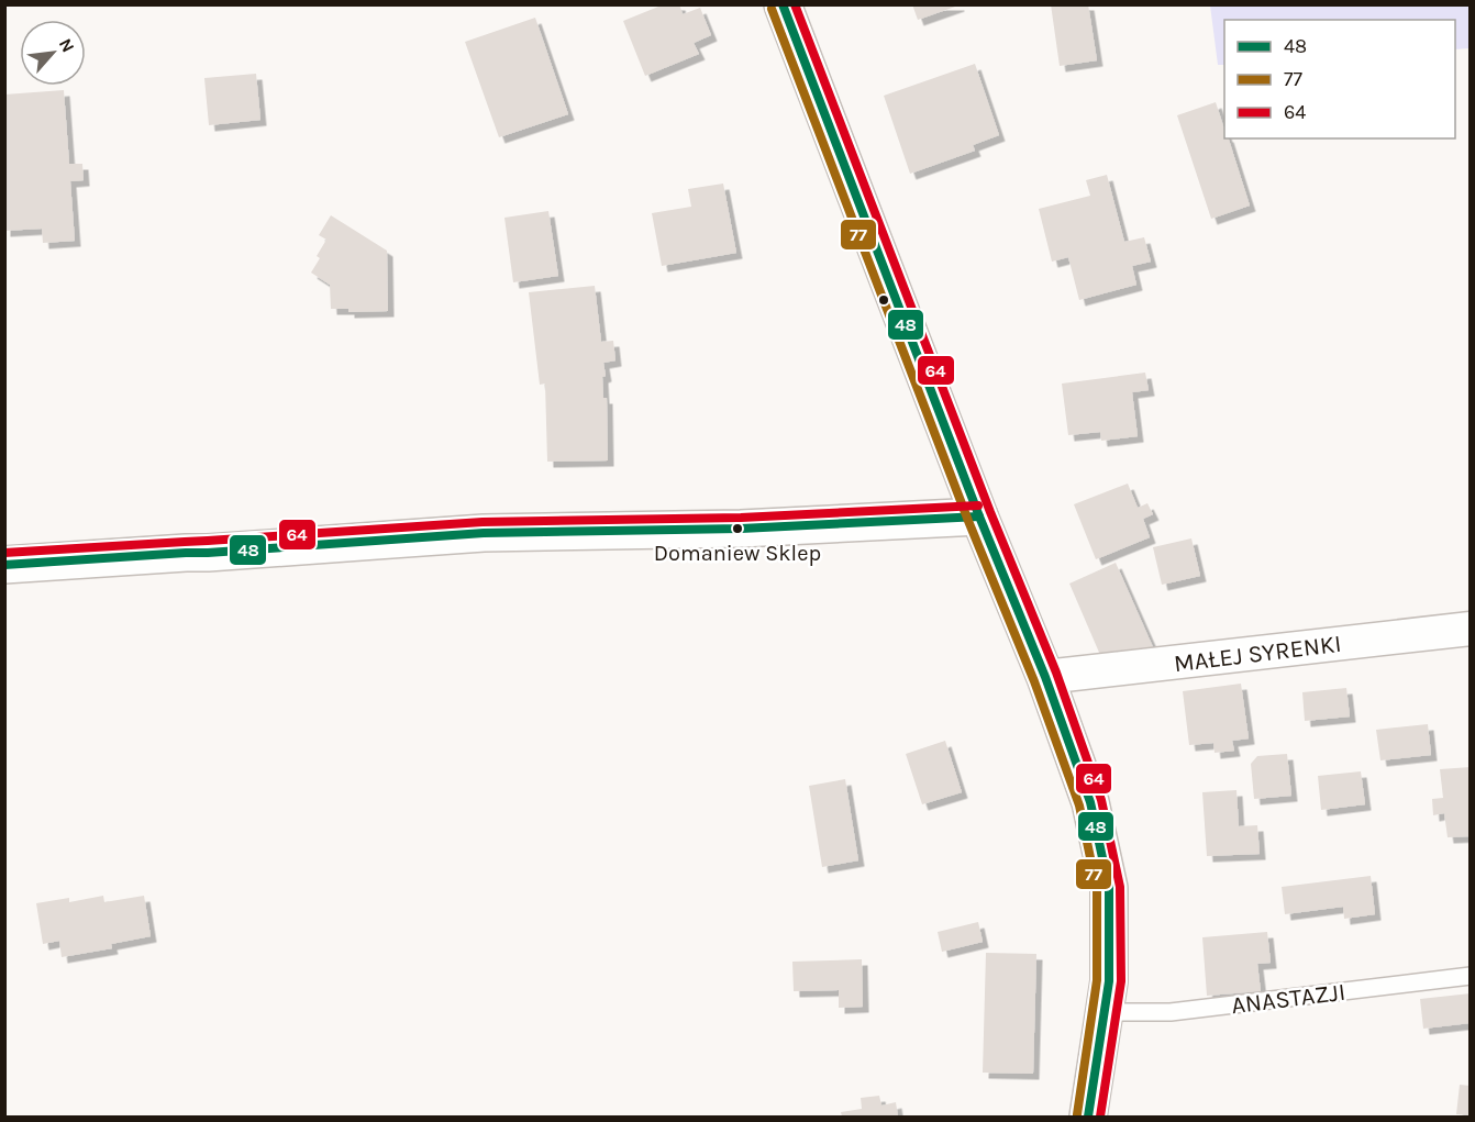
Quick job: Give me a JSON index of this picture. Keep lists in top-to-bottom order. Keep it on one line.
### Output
{"streets":{"street":["MAŁEJ SYRENKI"],"lane":["ANASTAZJI"]},"places":["Domaniew Sklep"],"lines":["transit line 48","transit line 64","transit line 77"],"legend":["48","77","64"],"north":"top right"}
